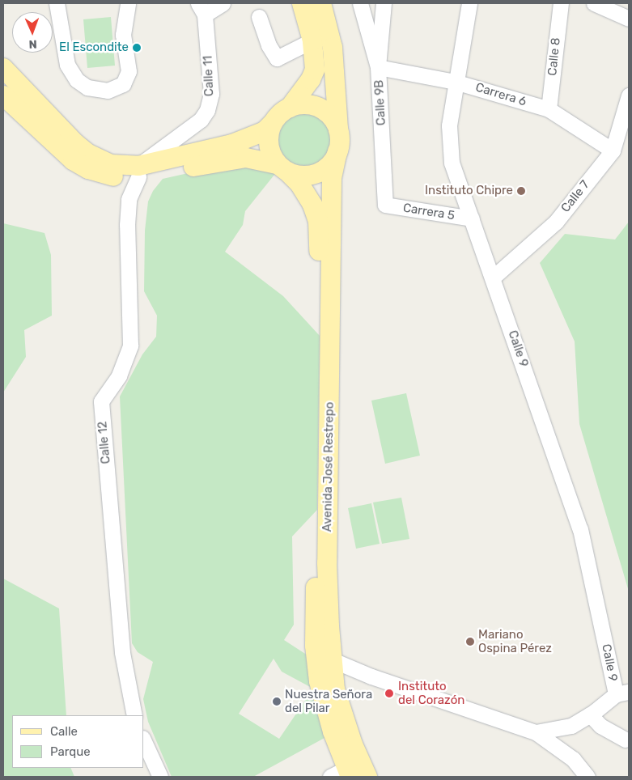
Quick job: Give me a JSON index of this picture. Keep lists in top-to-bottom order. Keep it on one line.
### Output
{"streets":{"main road":["Avenida José Restrepo"],"street":["Calle 8","Calle 11","Carrera 6","Calle 9B","Calle 7","Carrera 5","Calle 9","Calle 12"]},"crossings":[["Calle 8","Carrera 6"],["Calle 11","Calle 12"],["Carrera 6","Calle 9B"],["Carrera 6","Calle 7"],["Carrera 6","Calle 9"],["Calle 9B","Carrera 5"],["Calle 7","Calle 9"],["Carrera 5","Calle 9"]],"places":["El Escondite","Instituto Chipre","Mariano Ospina Pérez","Instituto del Corazón","Nuestra Señora del Pilar"],"legend":["Calle","Parque"],"north":"bottom"}
